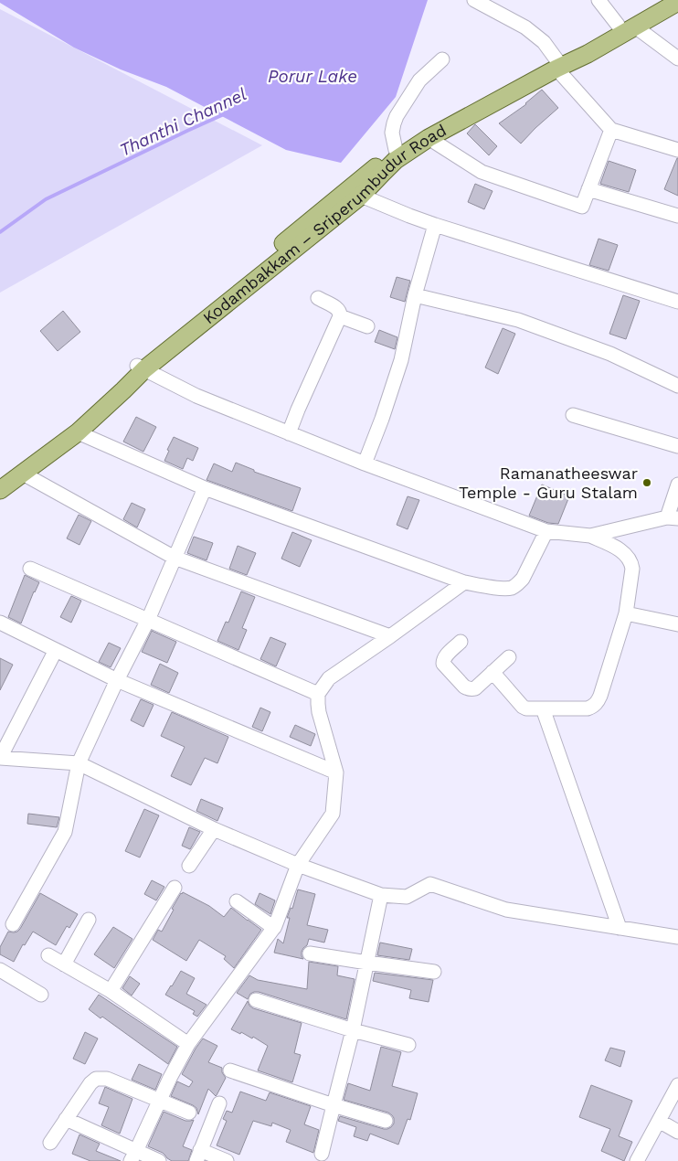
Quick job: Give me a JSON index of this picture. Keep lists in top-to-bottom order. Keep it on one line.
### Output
{"streets":{"main road":["Kodambakkam – Sriperumbudur Road"]},"water":["Porur Lake","Thanthi Channel"],"places":["Ramanatheeswar Temple - Guru Stalam"]}
